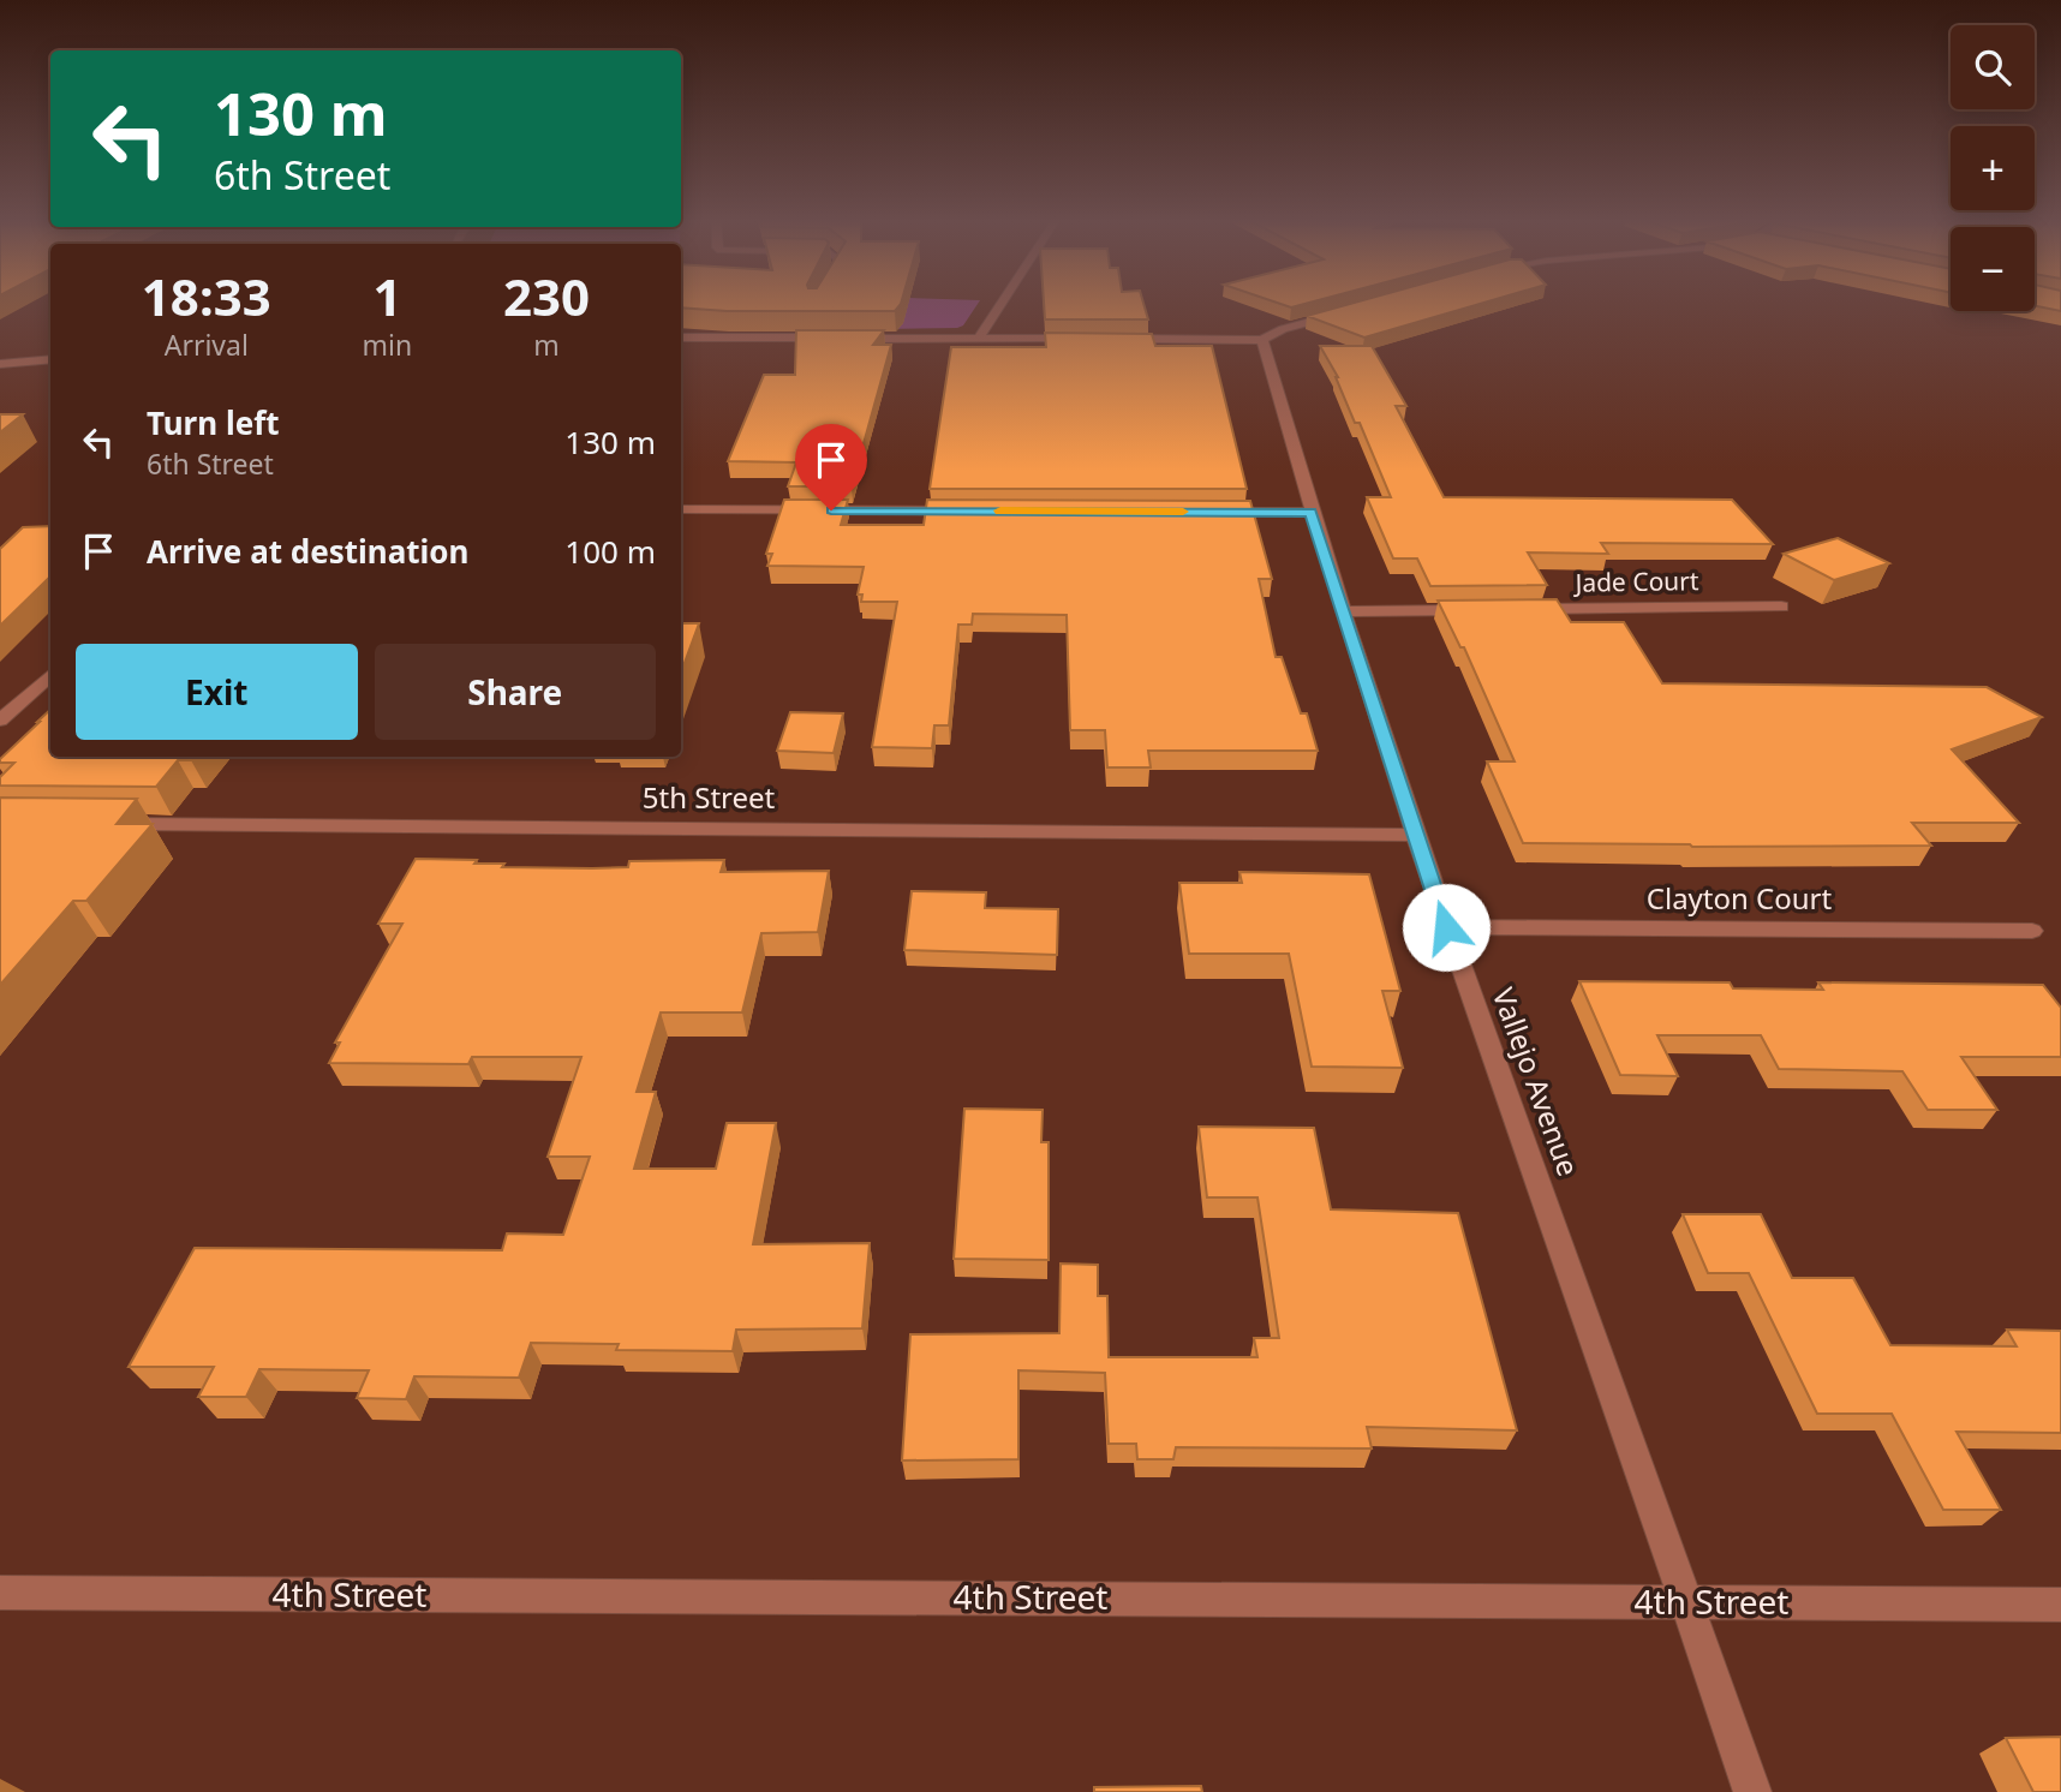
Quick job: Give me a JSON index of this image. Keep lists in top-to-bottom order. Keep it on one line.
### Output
{"streets":{"street":["Jade Court","5th Street","Clayton Court","Vallejo Avenue","4th Street"]},"crossings":[["5th Street","Vallejo Avenue"],["Clayton Court","Vallejo Avenue"],["Vallejo Avenue","4th Street"]],"page":{"map_buttons":["+","−"],"turn":["130 m","6th Street"],"eta":["18:33","Arrival","1","min","230","m"],"list":[{"name":"Turn left","note":"6th Street","value":"130 m"},{"name":"Arrive at destination","value":"100 m"}],"buttons":["Exit","Share"]}}
